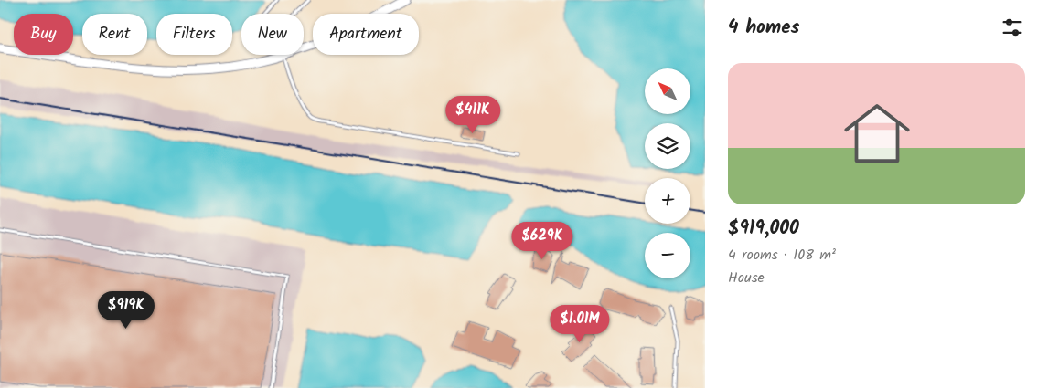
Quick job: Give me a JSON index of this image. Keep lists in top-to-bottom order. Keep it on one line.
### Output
{"north":"top left","page":{"heading":"4 homes","chip":["Buy","Rent","Filters","New","Apartment"],"list":[{"name":"$919,000","note":"4 rooms · 108 m² · House"}],"map_buttons":["+","−"],"price":["$411K","$629K","$919K","$1.01M"]}}
